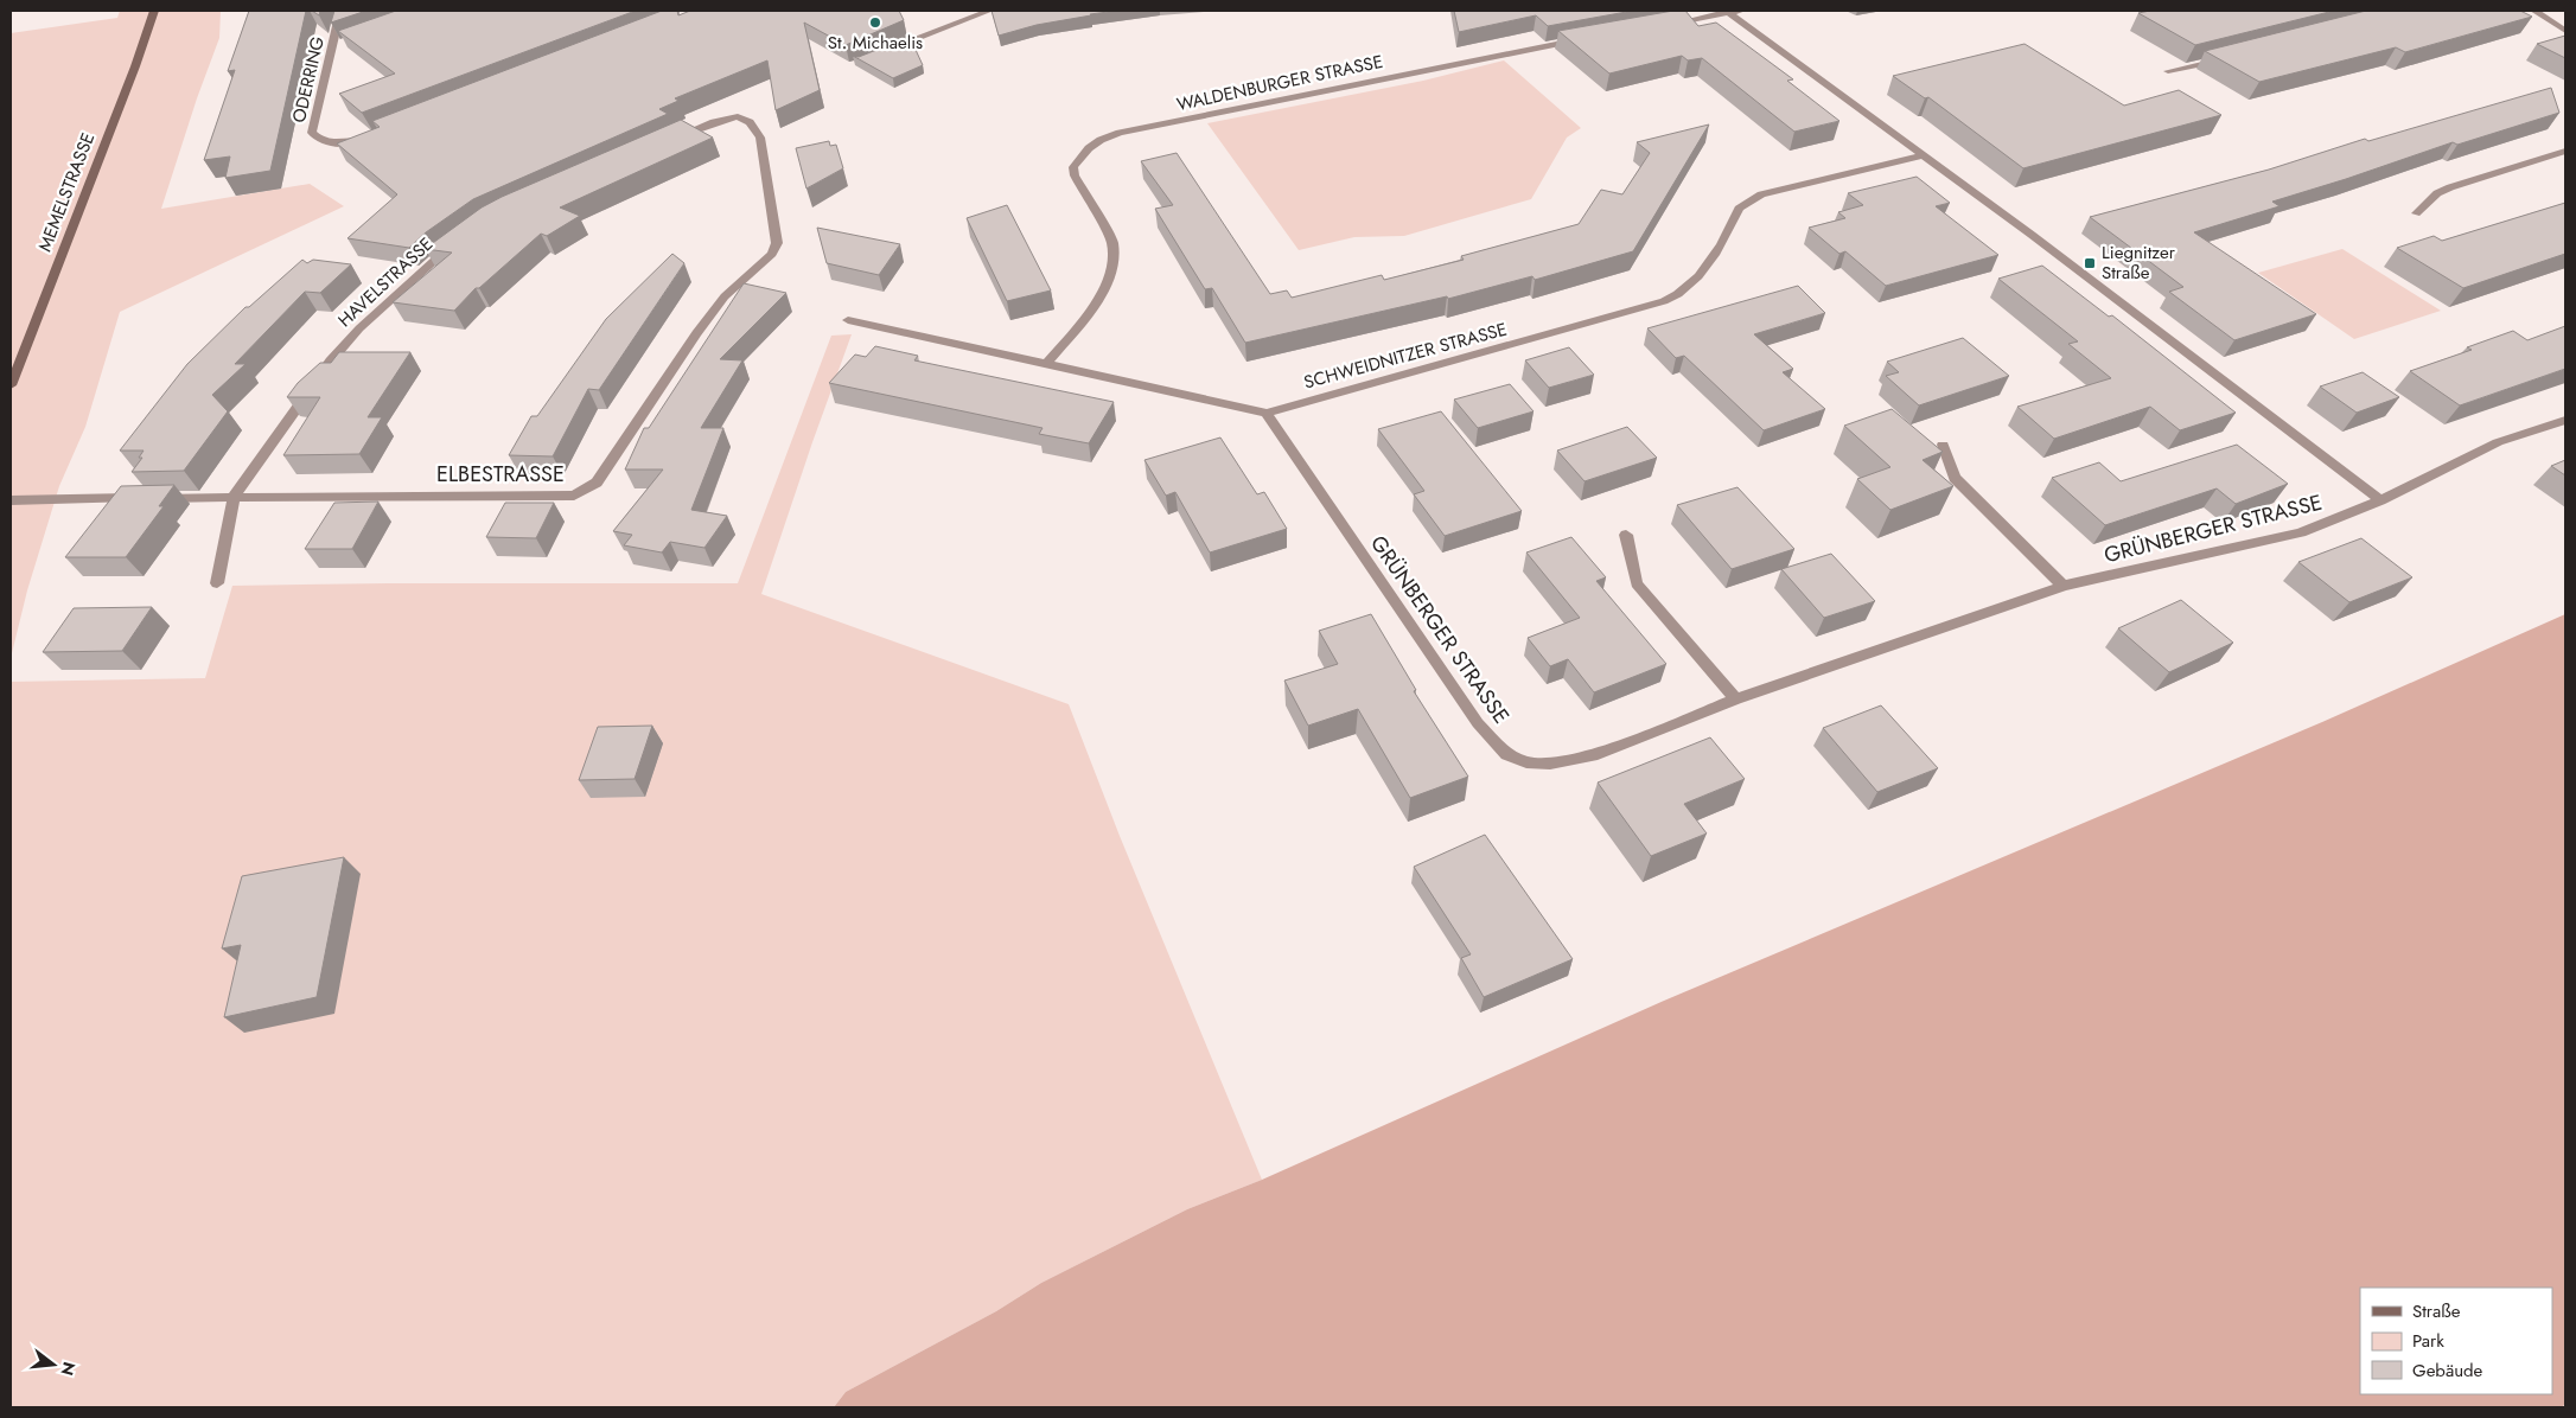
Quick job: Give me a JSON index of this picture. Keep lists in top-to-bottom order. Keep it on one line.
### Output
{"streets":{"main road":["MEMELSTRASSE"],"street":["ODERRING","WALDENBURGER STRASSE","HAVELSTRASSE","SCHWEIDNITZER STRASSE","ELBESTRASSE","GRÜNBERGER STRASSE"]},"crossings":[["WALDENBURGER STRASSE","SCHWEIDNITZER STRASSE"],["HAVELSTRASSE","ELBESTRASSE"],["SCHWEIDNITZER STRASSE","GRÜNBERGER STRASSE"]],"places":{"other":["St. Michaelis"],"transit":["Liegnitzer Straße"]},"legend":["Straße","Park","Gebäude"],"north":"right"}
